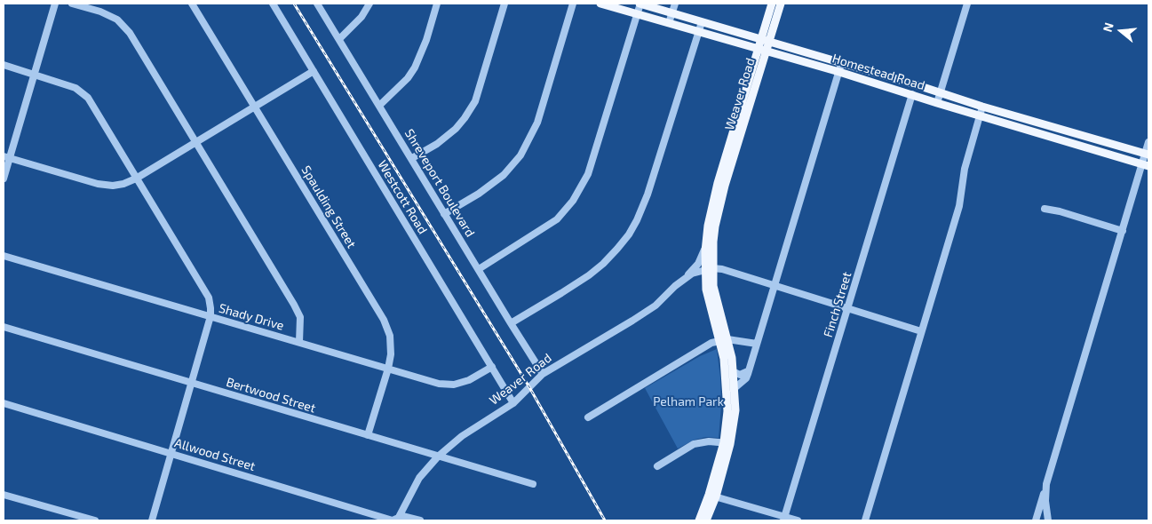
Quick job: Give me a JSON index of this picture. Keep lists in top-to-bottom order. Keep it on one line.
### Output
{"streets":{"main road":["Homestead Road","Weaver Road"],"street":["Shreveport Boulevard","Westcott Road","Spaulding Street","Finch Street","Shady Drive","Bertwood Street","Allwood Street"]},"crossings":[["Homestead Road","Weaver Road"],["Homestead Road","Finch Street"],["Weaver Road","Shreveport Boulevard"],["Weaver Road","Westcott Road"],["Weaver Road","Bertwood Street"],["Weaver Road","Allwood Street"],["Westcott Road","Shady Drive"],["Spaulding Street","Shady Drive"],["Spaulding Street","Bertwood Street"]],"parks":["Pelham Park"],"north":"left"}
